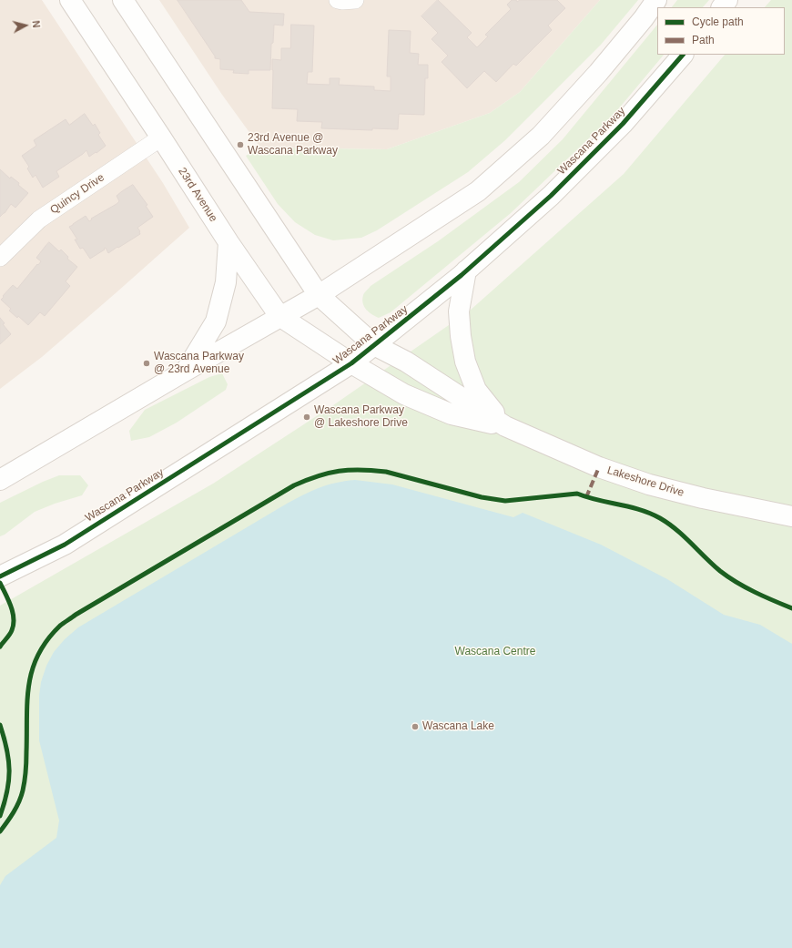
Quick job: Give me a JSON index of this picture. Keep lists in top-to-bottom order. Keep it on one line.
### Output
{"streets":{"main road":["Wascana Parkway","23rd Avenue","Lakeshore Drive"],"street":["Quincy Drive"]},"crossings":[["Wascana Parkway","23rd Avenue"],["Wascana Parkway","Lakeshore Drive"],["Quincy Drive","23rd Avenue"],["23rd Avenue","Lakeshore Drive"]],"parks":["Wascana Centre"],"places":["23rd Avenue @ Wascana Parkway","Wascana Parkway @ 23rd Avenue","Wascana Parkway @ Lakeshore Drive","Wascana Lake"],"legend":["Cycle path","Path"],"north":"right"}
